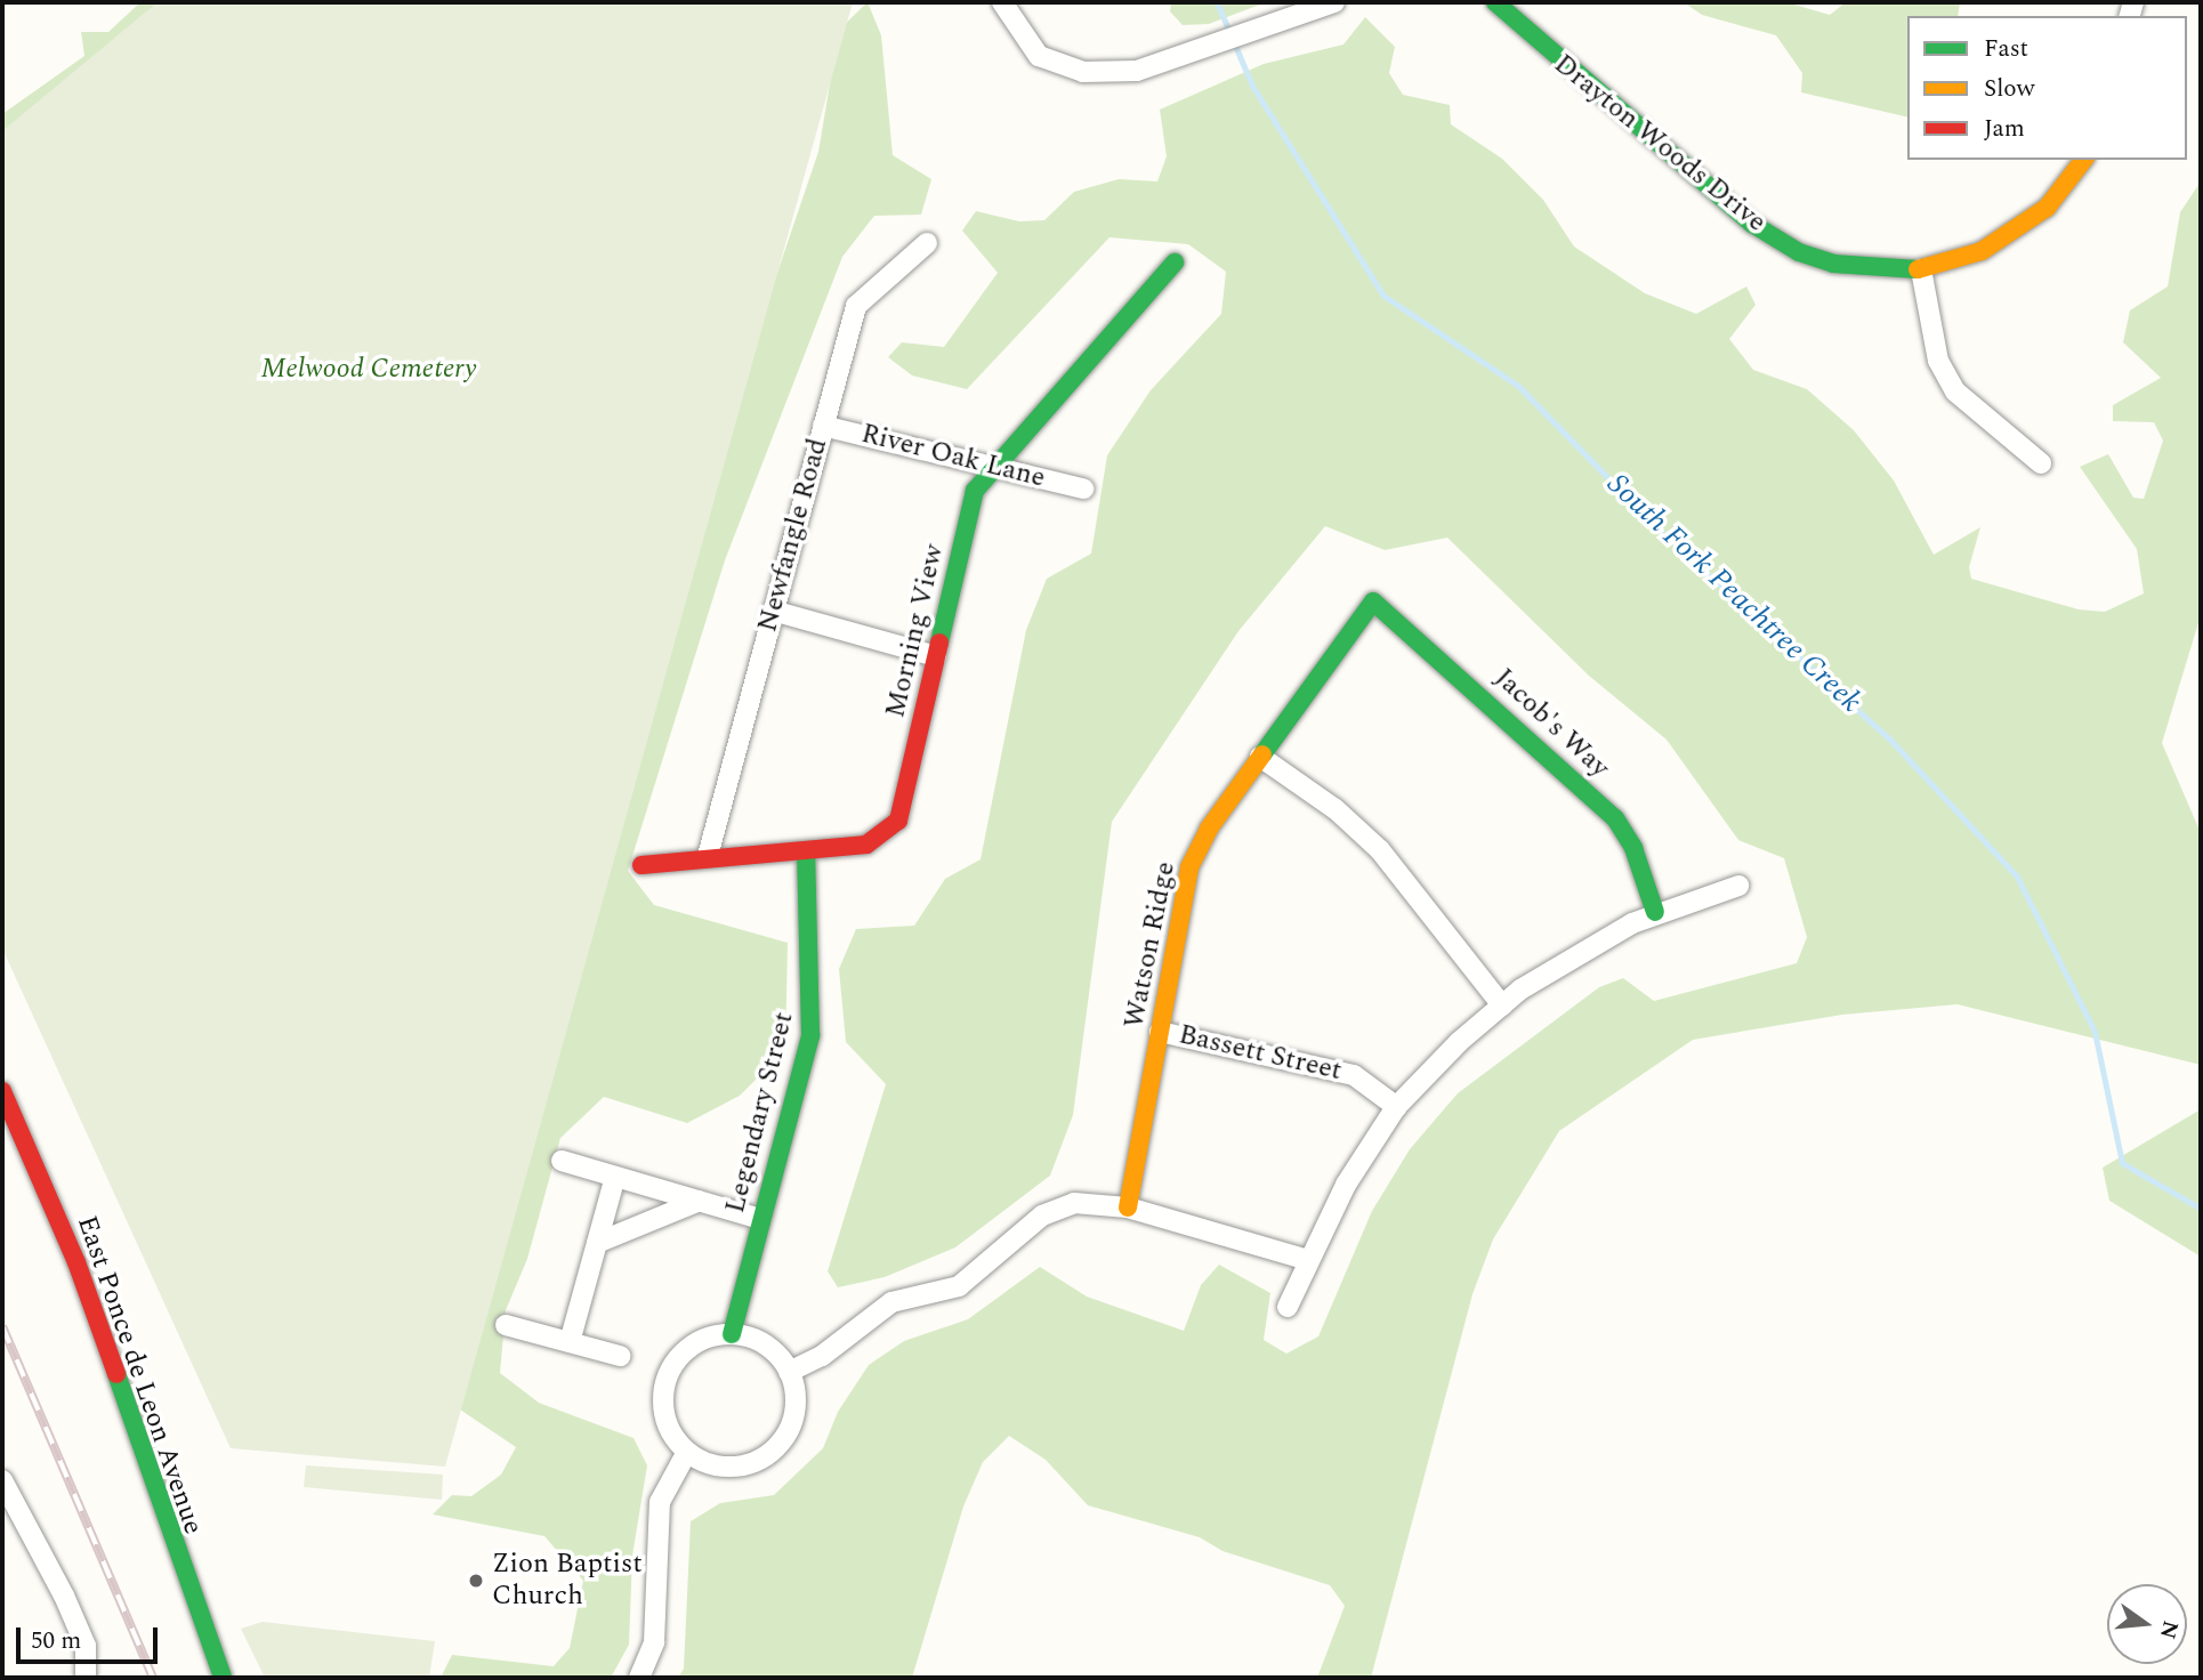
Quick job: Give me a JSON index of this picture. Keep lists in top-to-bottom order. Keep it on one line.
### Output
{"streets":{"street":["Drayton Woods Drive","River Oak Lane","Newfangle Road","Morning View","Jacob's Way","Watson Ridge","Bassett Street","Legendary Street","East Ponce de Leon Avenue"]},"crossings":[["River Oak Lane","Newfangle Road"],["River Oak Lane","Morning View"],["Newfangle Road","Morning View"],["Morning View","Legendary Street"],["Jacob's Way","Watson Ridge"],["Watson Ridge","Bassett Street"]],"water":["South Fork Peachtree Creek"],"parks":["Melwood Cemetery"],"places":["Zion Baptist Church"],"legend":["Fast","Slow","Jam"],"scale_bar":"50 m","north":"right"}
